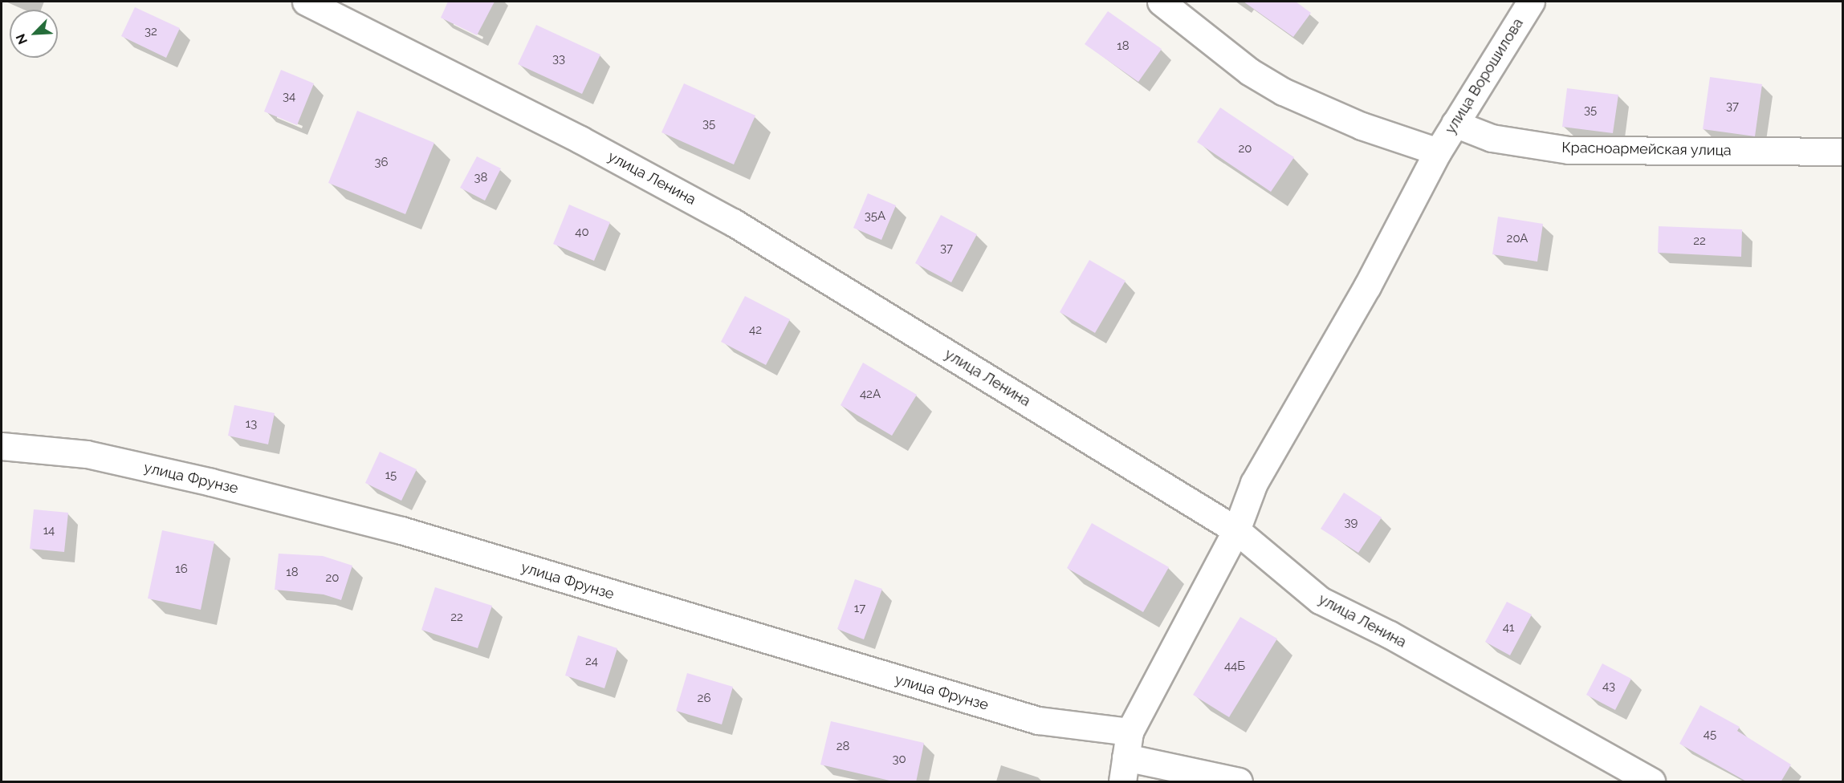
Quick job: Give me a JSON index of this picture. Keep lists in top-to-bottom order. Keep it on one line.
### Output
{"streets":{"street":["улица Ворошилова","Красноармейская улица","улица Ленина","улица Фрунзе"]},"crossings":[["улица Ворошилова","Красноармейская улица"],["улица Ворошилова","улица Ленина"],["улица Ворошилова","улица Фрунзе"]],"house_numbers":["32","18","33","34","37","35","35","20","36","38","35А","40","20А","22","37","42","42А","13","15","39","14","16","18","20","17","22","41","24","44Б","43","26","45","28","30"],"north":"bottom left"}
